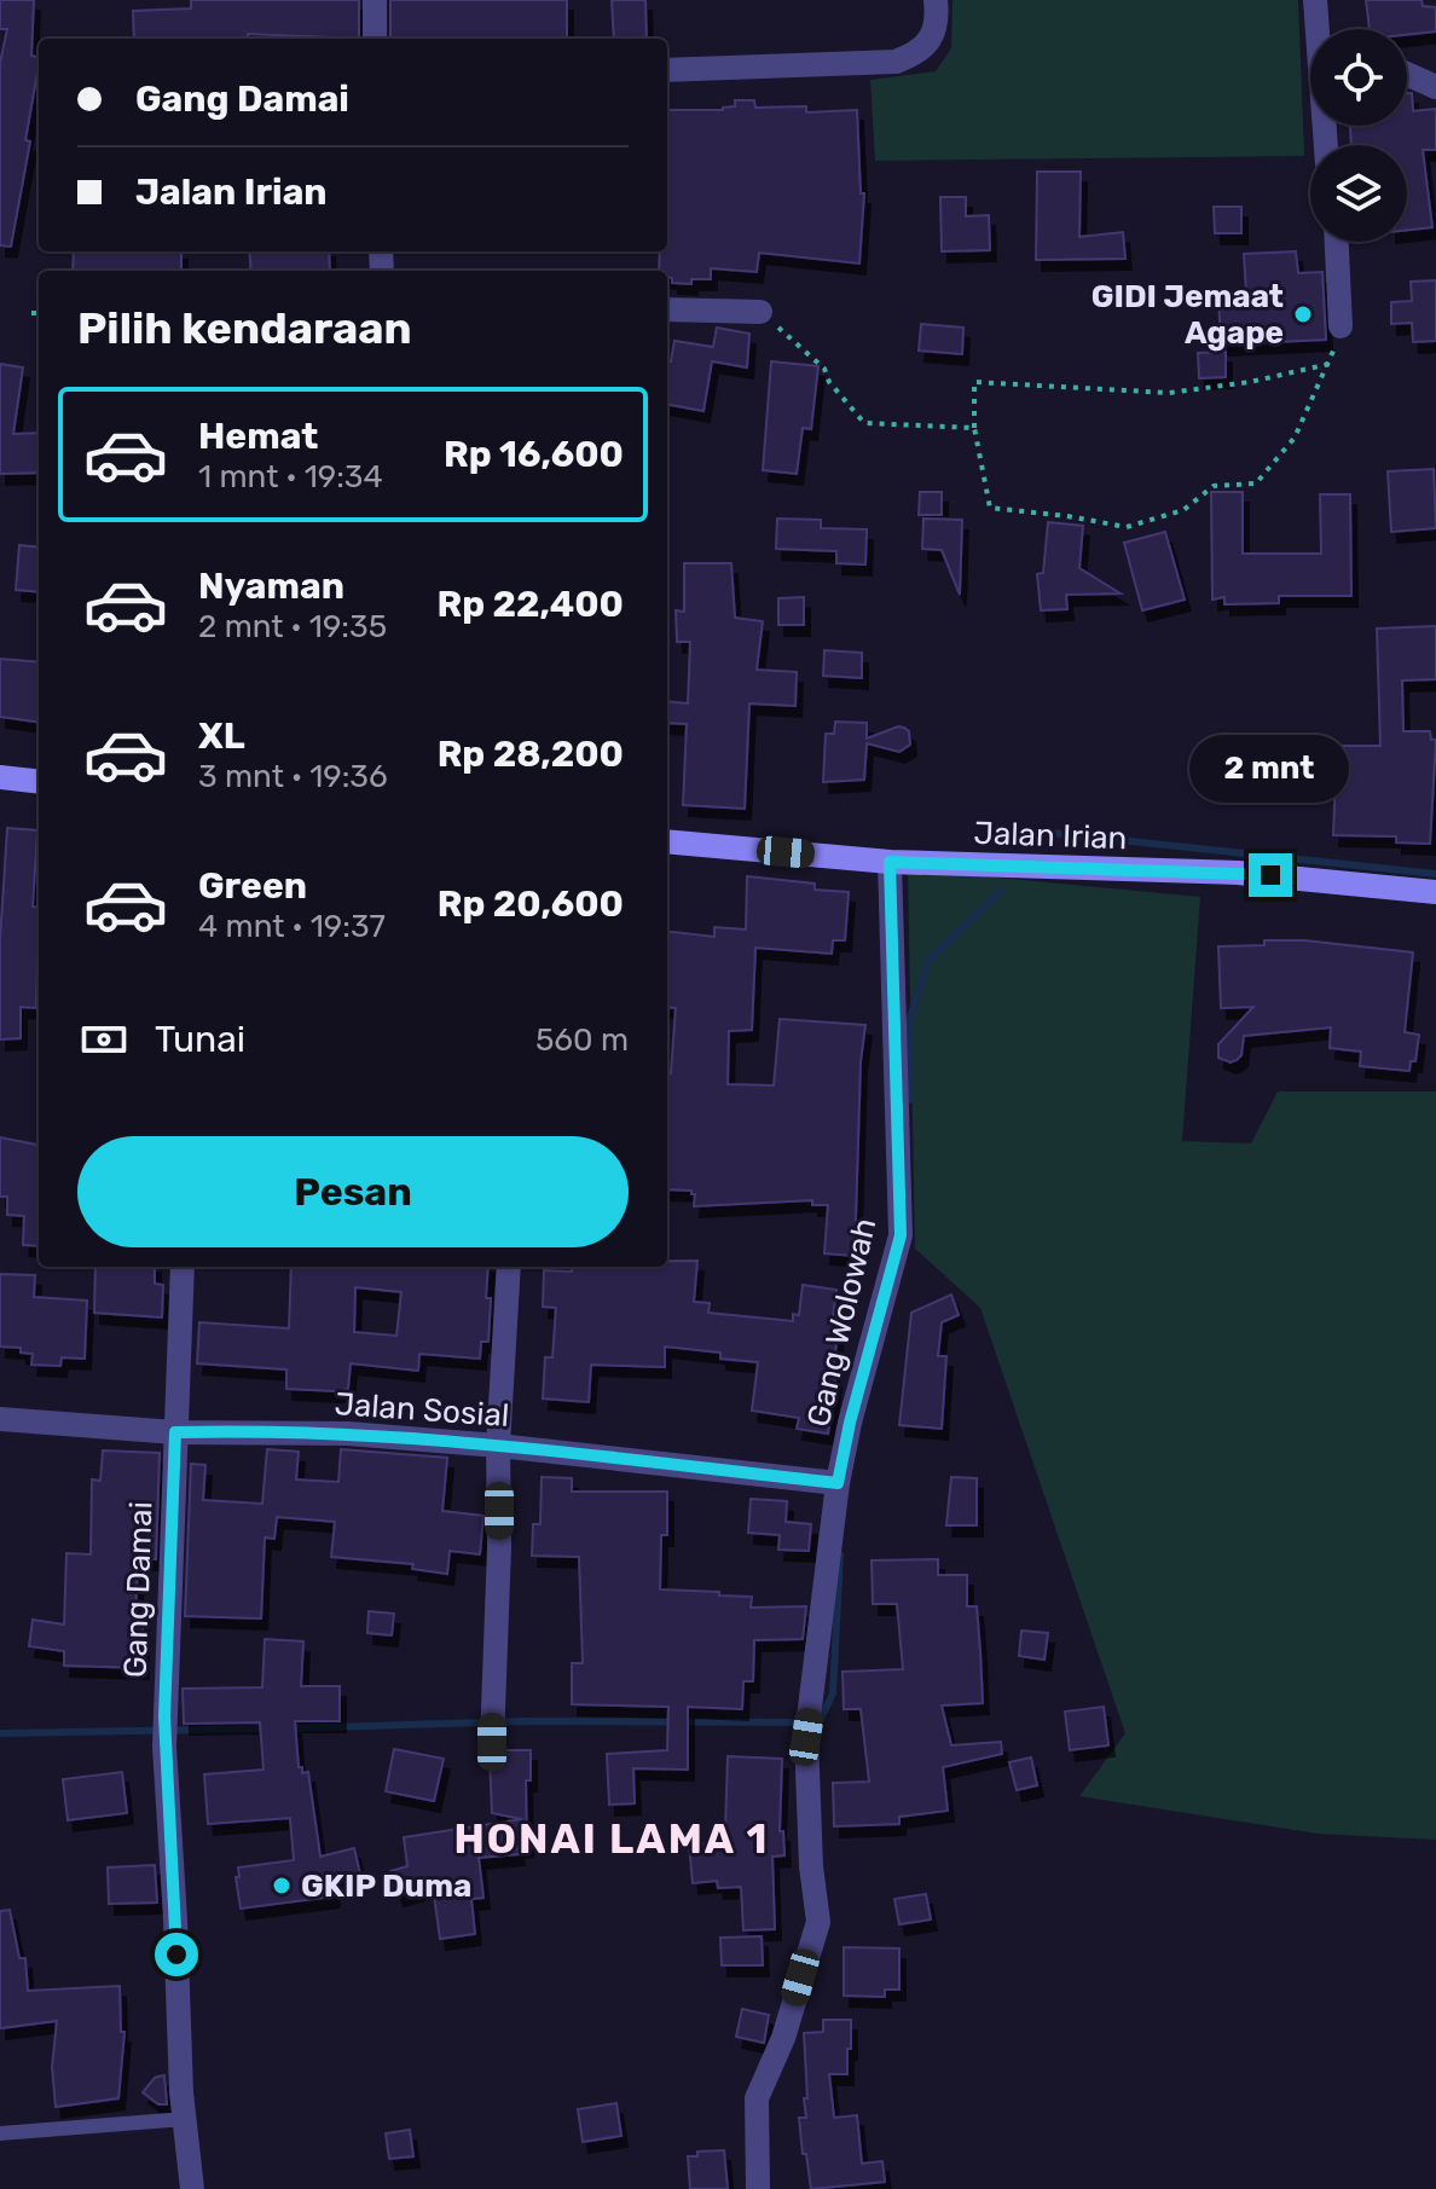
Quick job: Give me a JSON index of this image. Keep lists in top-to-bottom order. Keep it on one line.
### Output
{"streets":{"main road":["Jalan Irian"],"street":["Gang Wolowah","Jalan Sosial","Gang Damai"]},"crossings":[["Jalan Irian","Gang Wolowah"],["Gang Wolowah","Jalan Sosial"],["Jalan Sosial","Gang Damai"]],"districts":["HONAI LAMA 1"],"places":["GIDI Jemaat Agape","GKIP Duma"],"page":{"banner":["Gang Damai","Jalan Irian"],"heading":"Pilih kendaraan","list":[{"name":"Hemat","note":"1 mnt · 19:34","value":"Rp 16,600"},{"name":"Nyaman","note":"2 mnt · 19:35","value":"Rp 22,400"},{"name":"XL","note":"3 mnt · 19:36","value":"Rp 28,200"},{"name":"Green","note":"4 mnt · 19:37","value":"Rp 20,600"}],"bubble":"2 mnt","pay":["Tunai","560 m"],"buttons":"Pesan"}}
